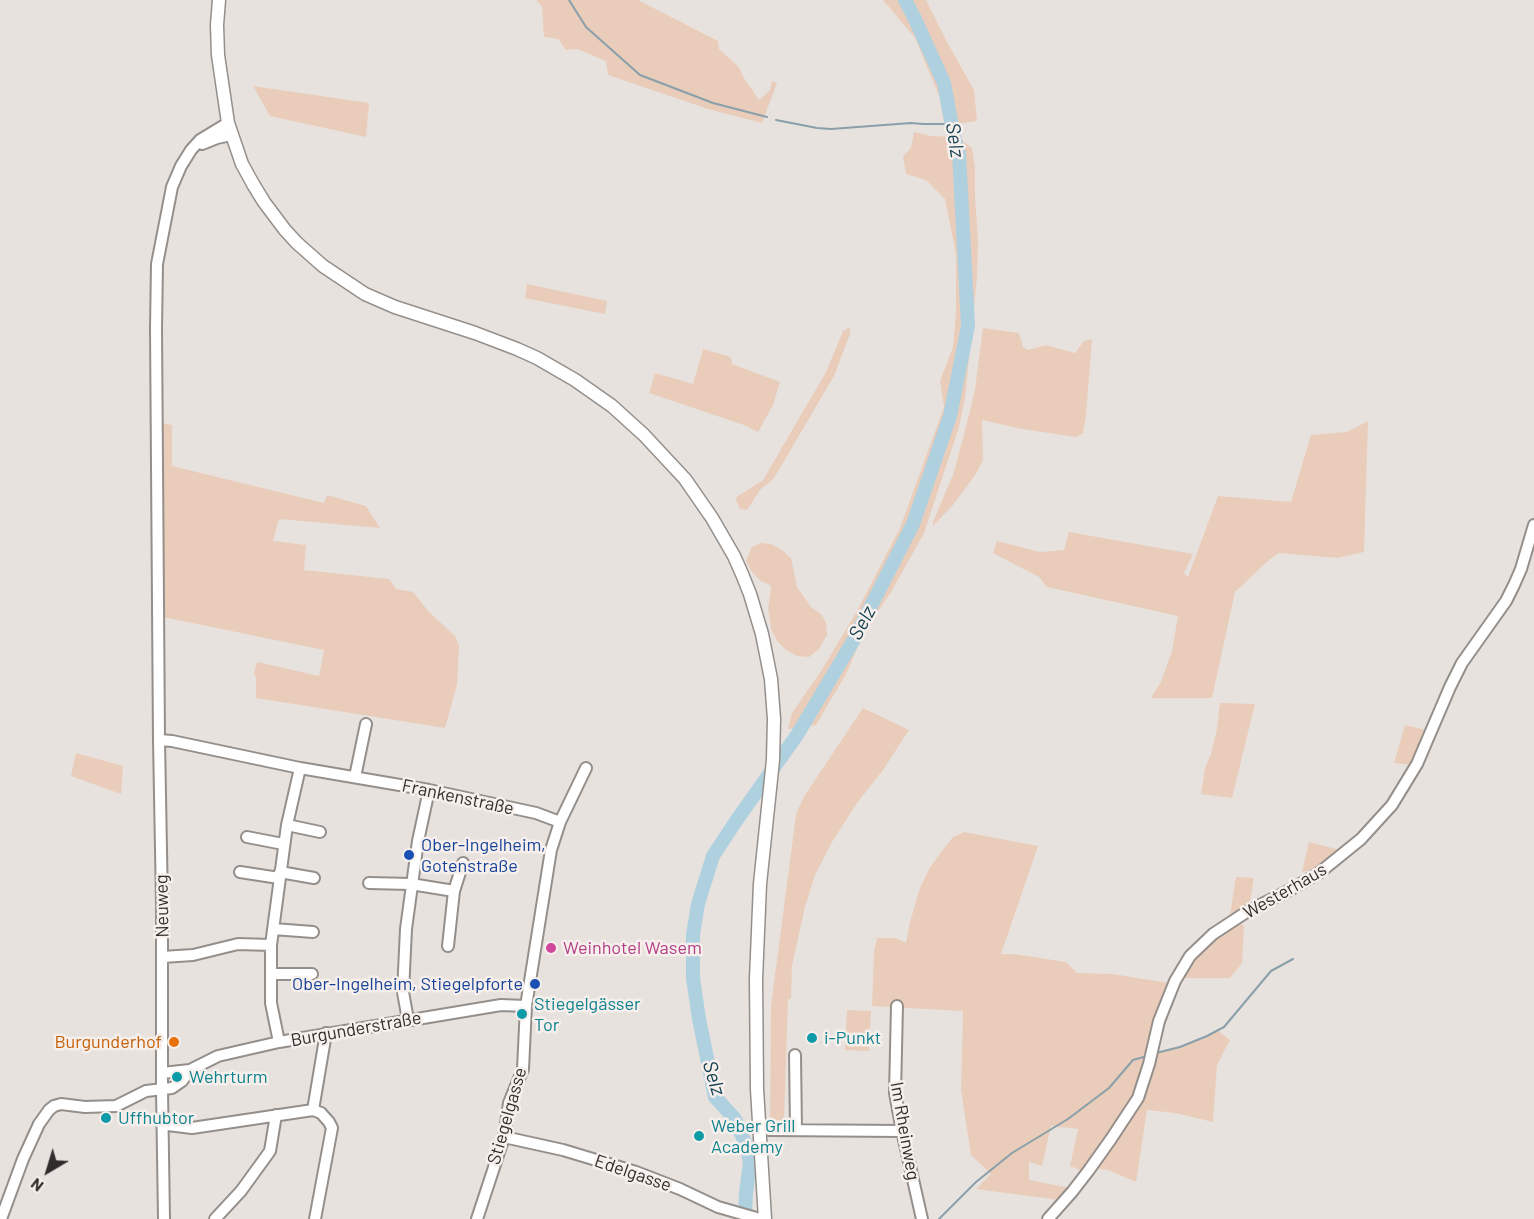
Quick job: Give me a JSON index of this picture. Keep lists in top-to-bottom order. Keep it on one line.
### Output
{"streets":{"street":["Frankenstraße","Westerhaus","Neuweg","Burgunderstraße","Stiegelgasse","Im Rheinweg","Edelgasse"]},"crossings":[["Frankenstraße","Neuweg"],["Frankenstraße","Stiegelgasse"],["Neuweg","Burgunderstraße"],["Burgunderstraße","Stiegelgasse"],["Stiegelgasse","Edelgasse"]],"water":["Selz"],"places":["Ober-Ingelheim, Gotenstraße","Weinhotel Wasem","Ober-Ingelheim, Stiegelpforte","Stiegelgässer Tor","i-Punkt","Burgunderhof","Wehrturm","Uffhubtor","Weber Grill Academy"],"north":"bottom left"}
